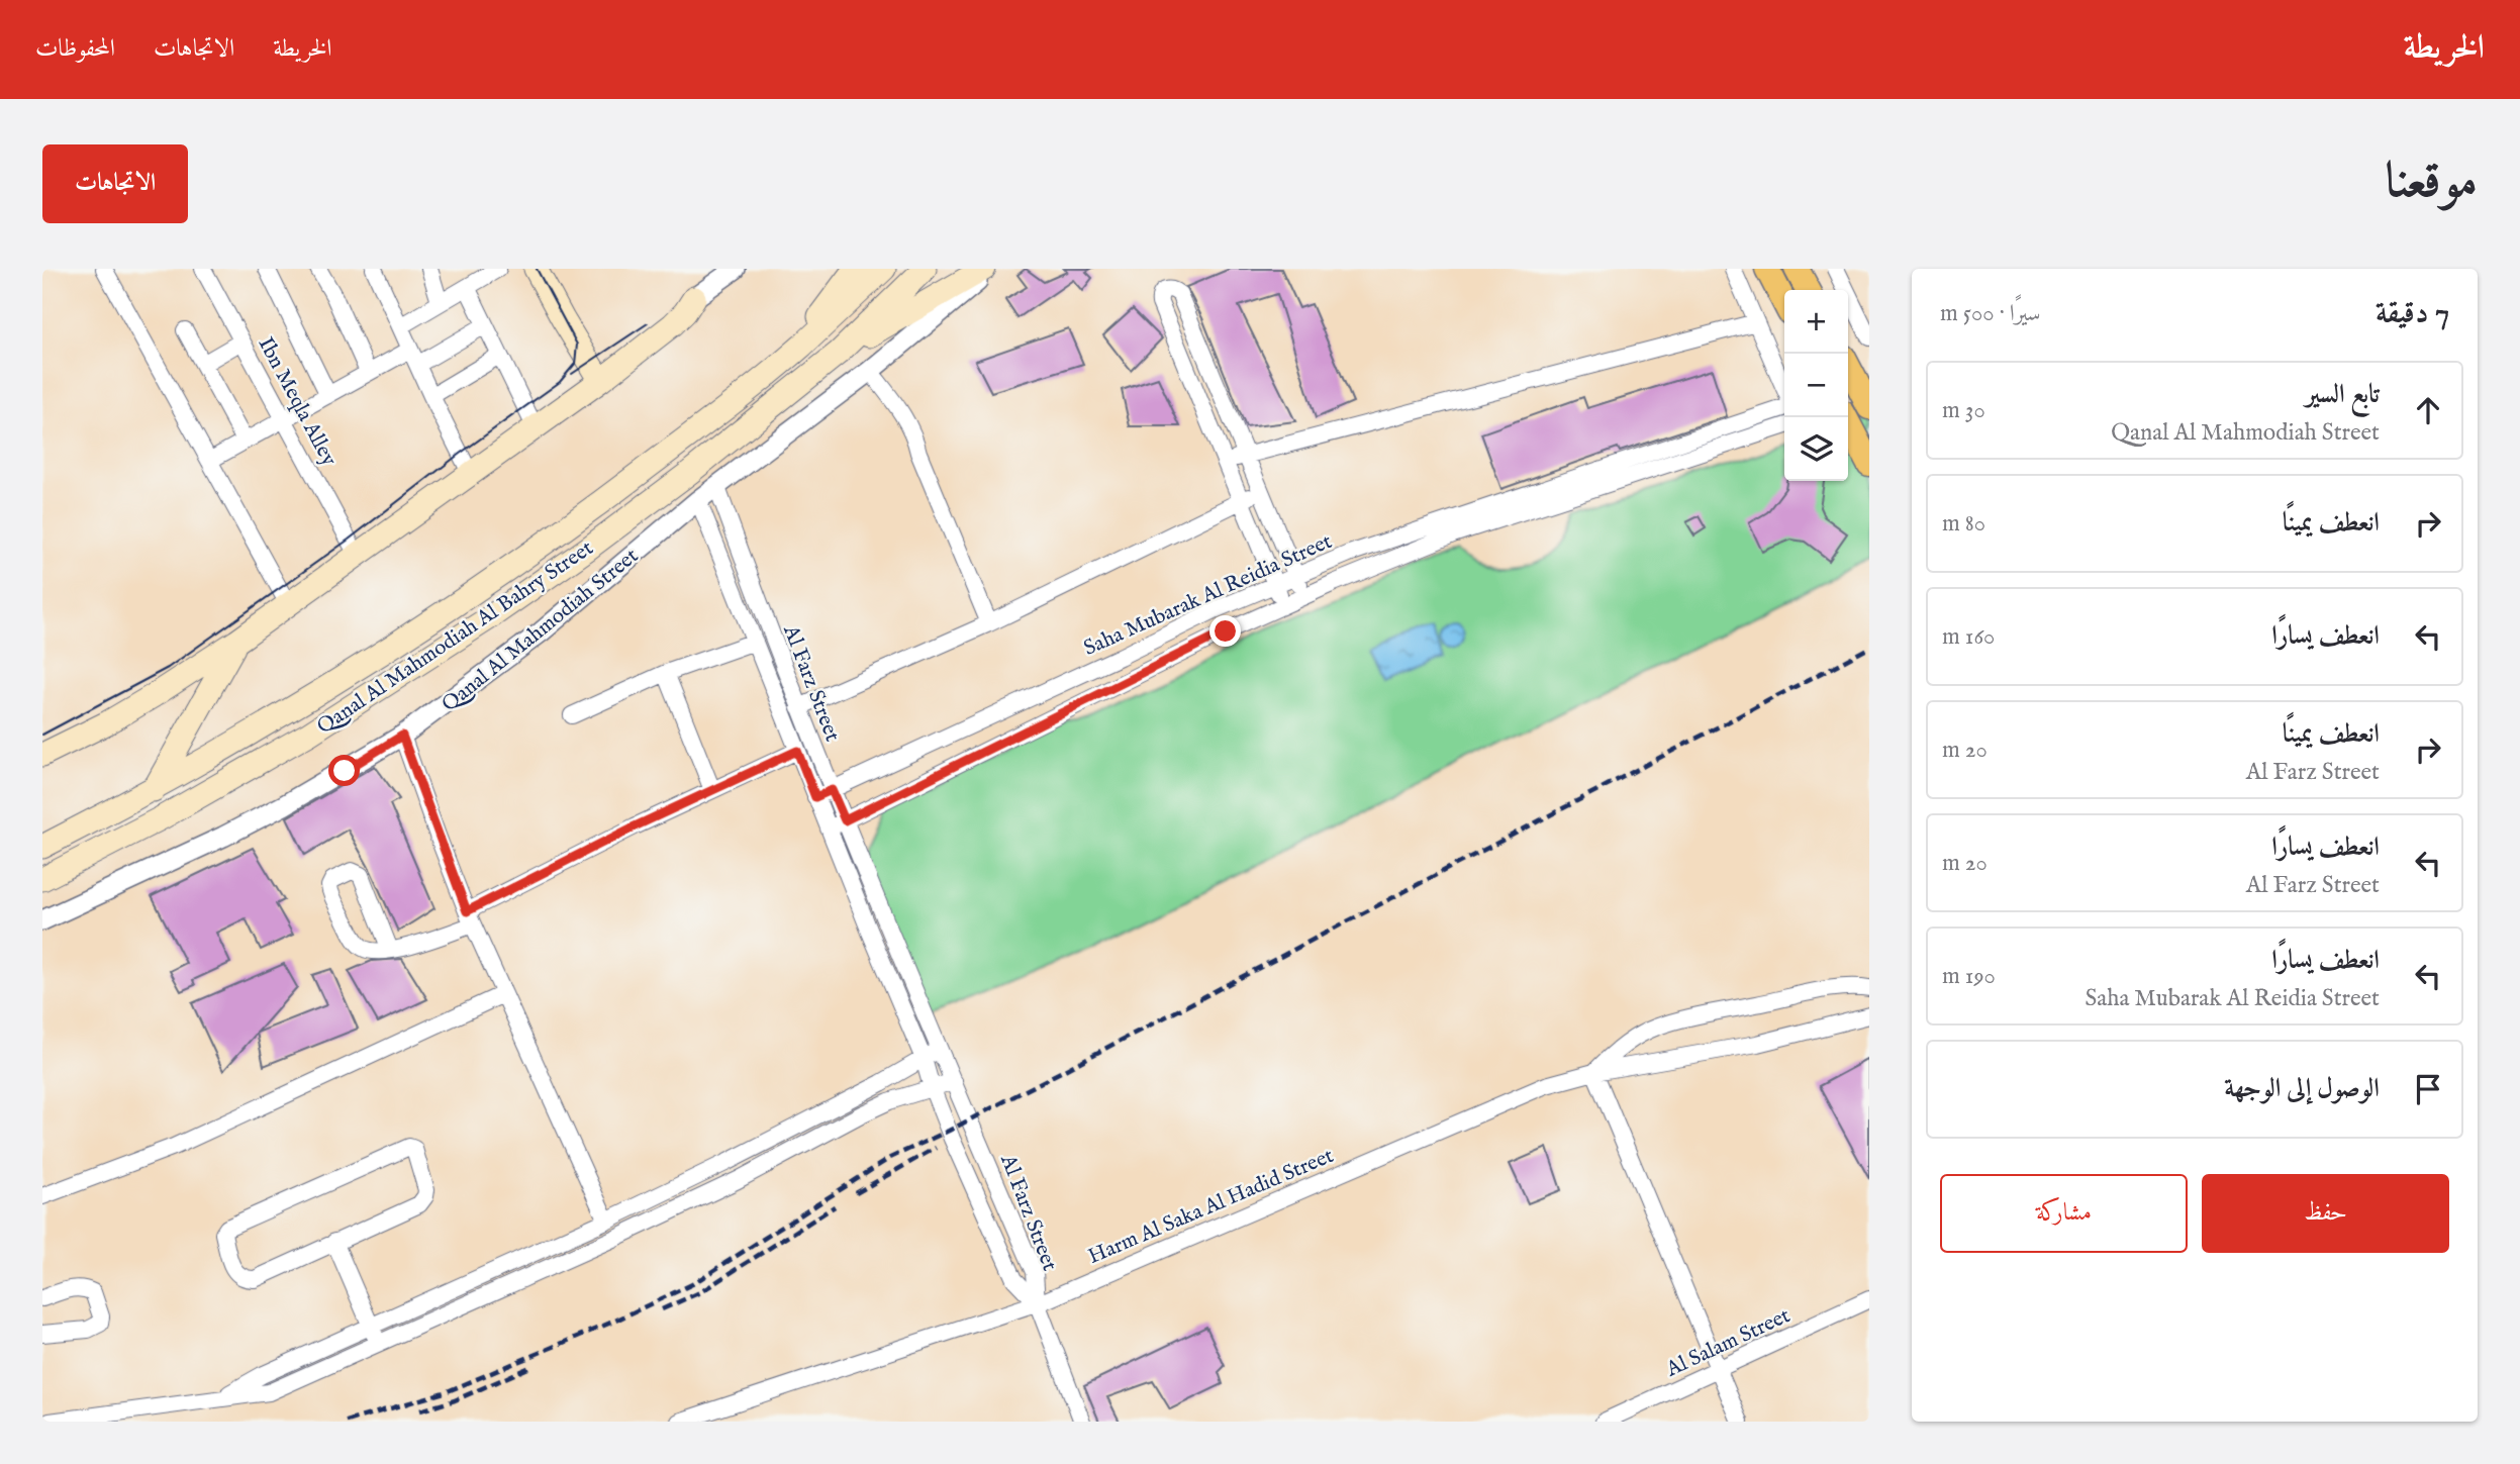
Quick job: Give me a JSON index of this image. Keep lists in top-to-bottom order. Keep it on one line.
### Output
{"streets":{"main road":["Qanal Al Mahmodiah Al Bahry Street"],"street":["Ibn Meqla Alley","Saha Mubarak Al Reidia Street","Qanal Al Mahmodiah Street","Al Farz Street","Harm Al Saka Al Hadid Street","Al Salam Street"]},"crossings":[["Saha Mubarak Al Reidia Street","Al Farz Street"],["Qanal Al Mahmodiah Street","Al Farz Street"],["Al Farz Street","Harm Al Saka Al Hadid Street"]],"page":{"header":"الخريطة","nav":["الخريطة","الاتجاهات","المحفوظات"],"title":"موقعنا","buttons":["الاتجاهات",["حفظ","مشاركة"]],"heading":["7 دقيقة","سيرًا · 500 m"],"map_buttons":["+","−"],"list":[["تابع السير","Qanal Al Mahmodiah Street","30 m"],["انعطف يمينًا","80 m"],["انعطف يسارًا","160 m"],["انعطف يمينًا","Al Farz Street","20 m"],["انعطف يسارًا","Al Farz Street","20 m"],["انعطف يسارًا","Saha Mubarak Al Reidia Street","190 m"],"الوصول إلى الوجهة"]}}
